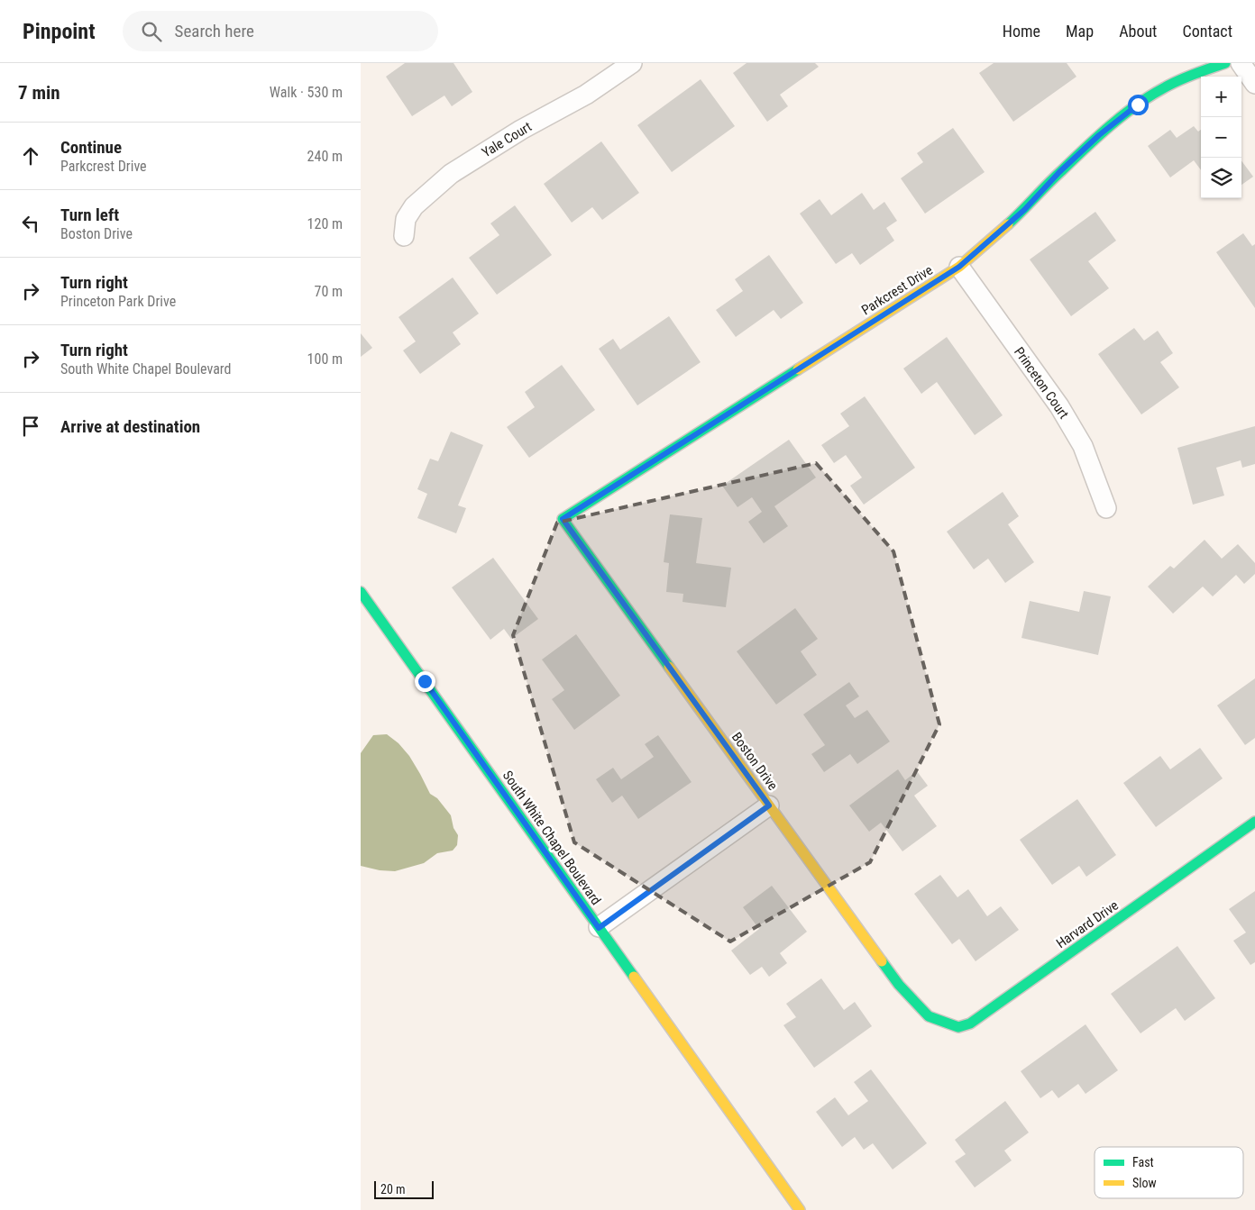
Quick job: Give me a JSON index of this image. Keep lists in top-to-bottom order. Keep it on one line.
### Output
{"streets":{"street":["Yale Court","Parkcrest Drive","Princeton Court","Boston Drive","South White Chapel Boulevard","Harvard Drive"]},"crossings":[["Parkcrest Drive","Princeton Court"],["Parkcrest Drive","Boston Drive"],["Boston Drive","Harvard Drive"]],"legend":["Fast","Slow"],"scale_bar":"20 m","page":{"header":"Pinpoint","search":"Search here","nav":["Home","Map","About","Contact"],"heading":["7 min","Walk · 530 m"],"map_buttons":["+","−"],"list":[["Continue","Parkcrest Drive","240 m"],["Turn left","Boston Drive","120 m"],["Turn right","Princeton Park Drive","70 m"],["Turn right","South White Chapel Boulevard","100 m"],"Arrive at destination"],"scale":"20 m"}}
